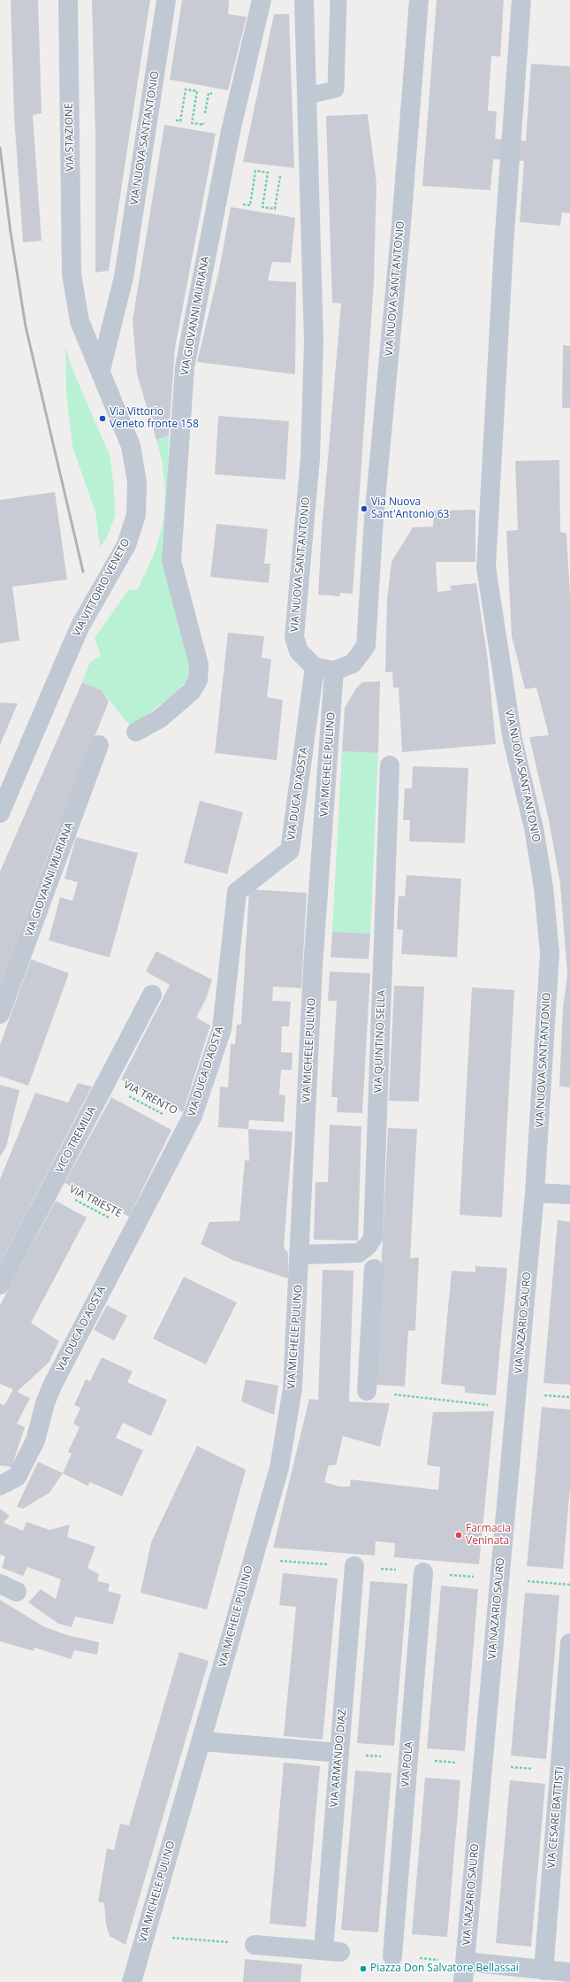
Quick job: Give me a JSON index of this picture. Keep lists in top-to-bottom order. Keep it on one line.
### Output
{"streets":{"street":["VIA STAZIONE","VIA NUOVA SANT'ANTONIO","VIA GIOVANNI MURIANA","VIA VITTORIO VENETO","VIA MICHELE PULINO","VIA DUCA D'AOSTA","VIA QUINTINO SELLA","VICO TREMILIA","VIA NAZARIO SAURO","VIA ARMANDO DIAZ","VIA POLA","VIA CESARE BATTISTI"],"path":["VIA TRENTO","VIA TRIESTE"]},"crossings":[["VIA STAZIONE","VIA VITTORIO VENETO"],["VIA NUOVA SANT'ANTONIO","VIA VITTORIO VENETO"],["VIA NUOVA SANT'ANTONIO","VIA MICHELE PULINO"],["VIA NUOVA SANT'ANTONIO","VIA DUCA D'AOSTA"],["VIA NUOVA SANT'ANTONIO","VIA NAZARIO SAURO"],["VIA MICHELE PULINO","VIA QUINTINO SELLA"],["VIA DUCA D'AOSTA","VIA TRENTO"],["VIA DUCA D'AOSTA","VIA TRIESTE"],["VIA TRENTO","VICO TREMILIA"],["VICO TREMILIA","VIA TRIESTE"]],"places":["Via Vittorio Veneto fronte 158","Via Nuova Sant'Antonio 63","Farmacia Veninata","Piazza Don Salvatore Bellassai"]}
